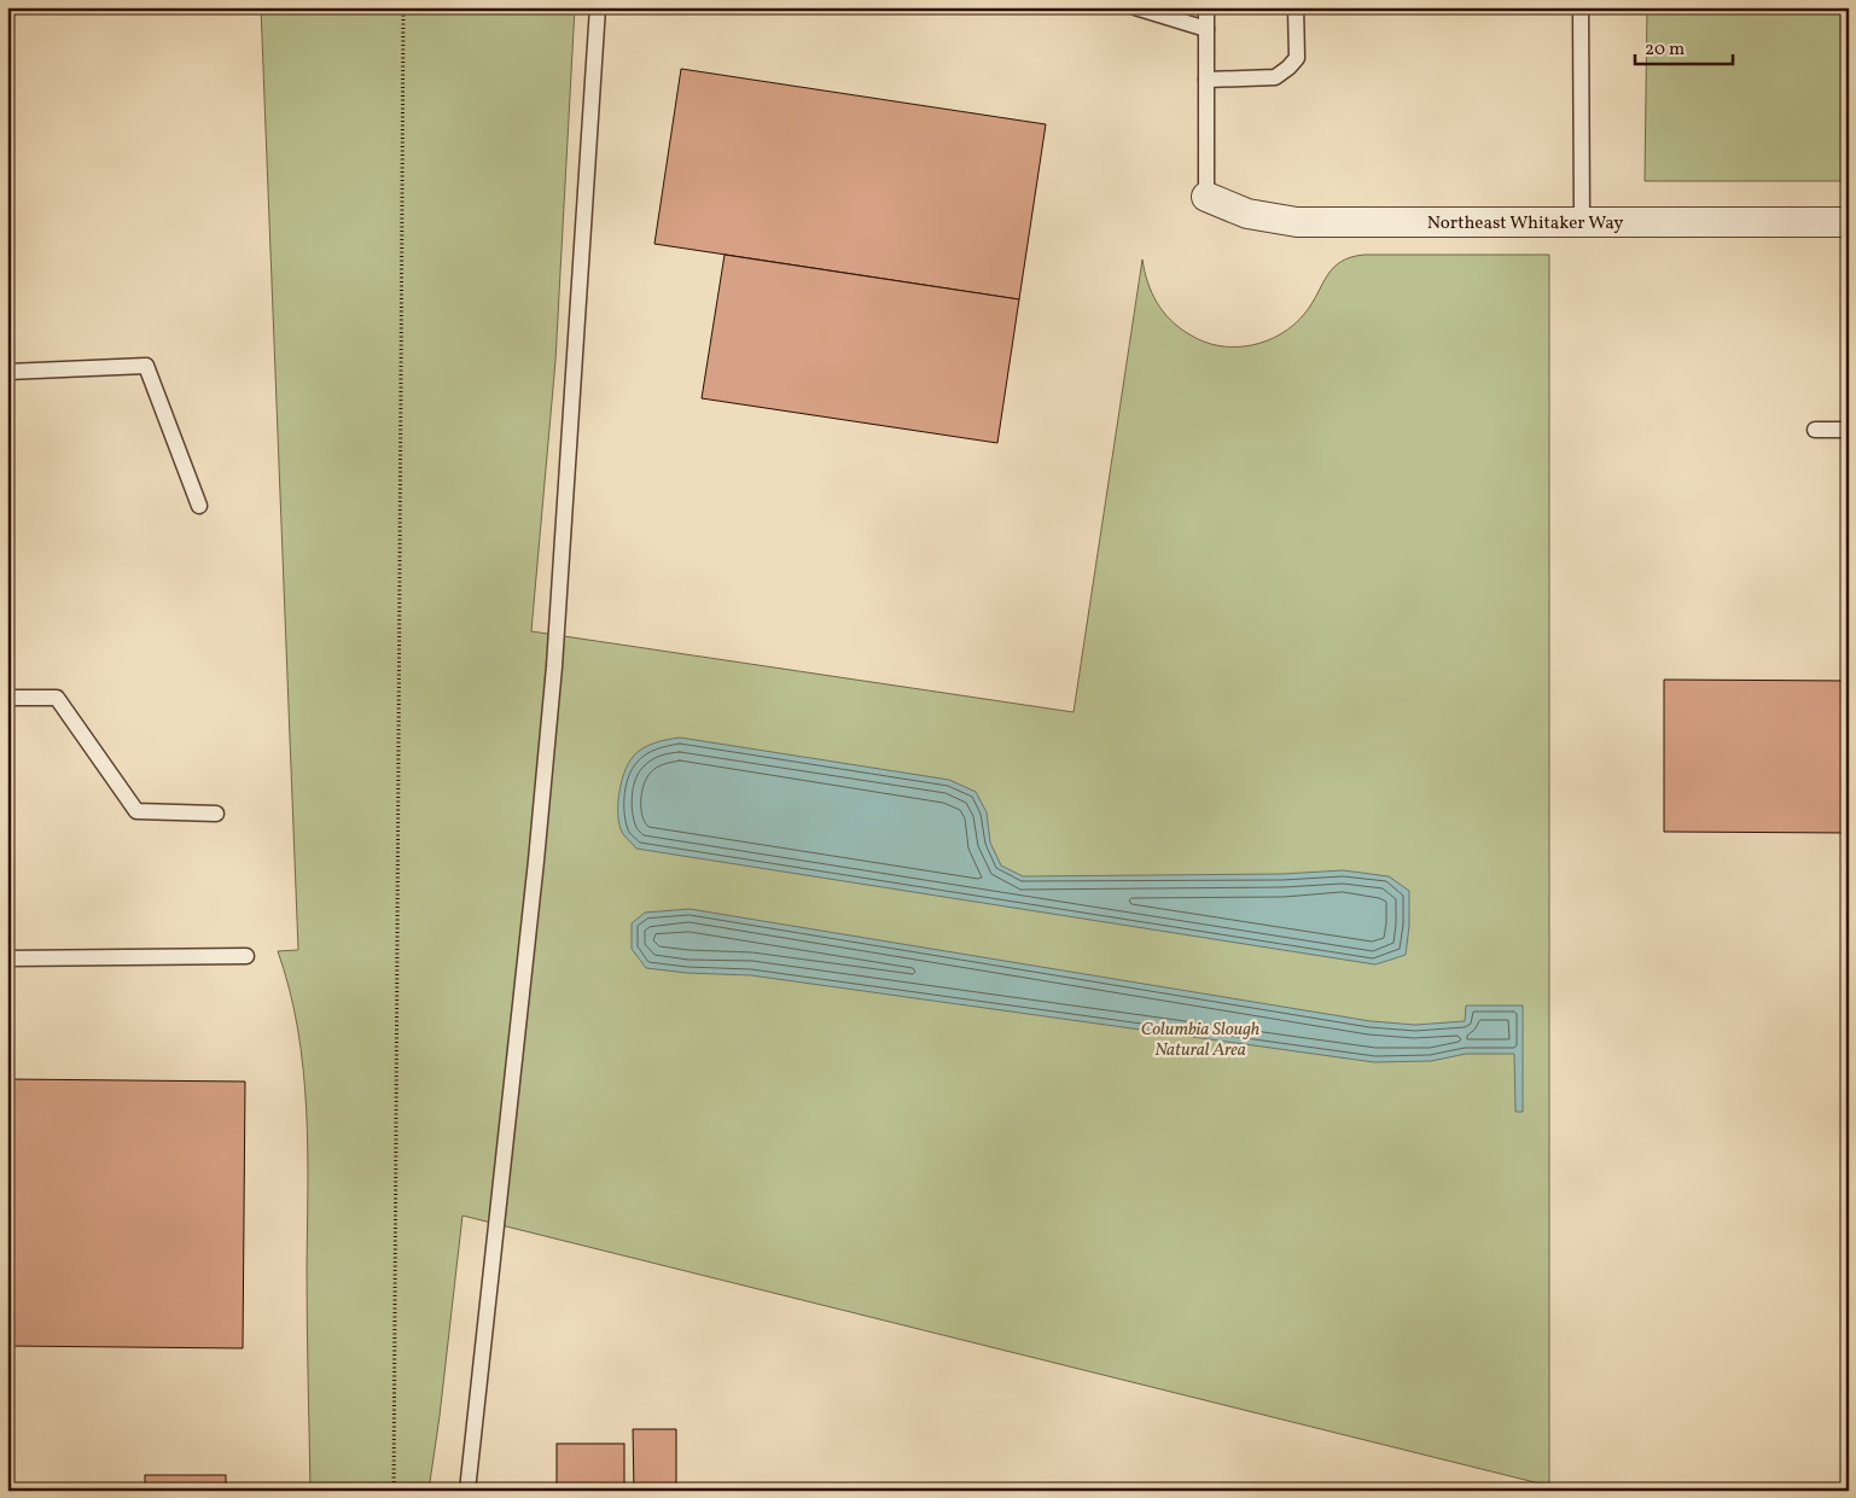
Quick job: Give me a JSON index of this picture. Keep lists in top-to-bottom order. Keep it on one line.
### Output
{"streets":{"street":["Northeast Whitaker Way"]},"parks":["Columbia Slough Natural Area"],"scale_bar":"20 m"}
